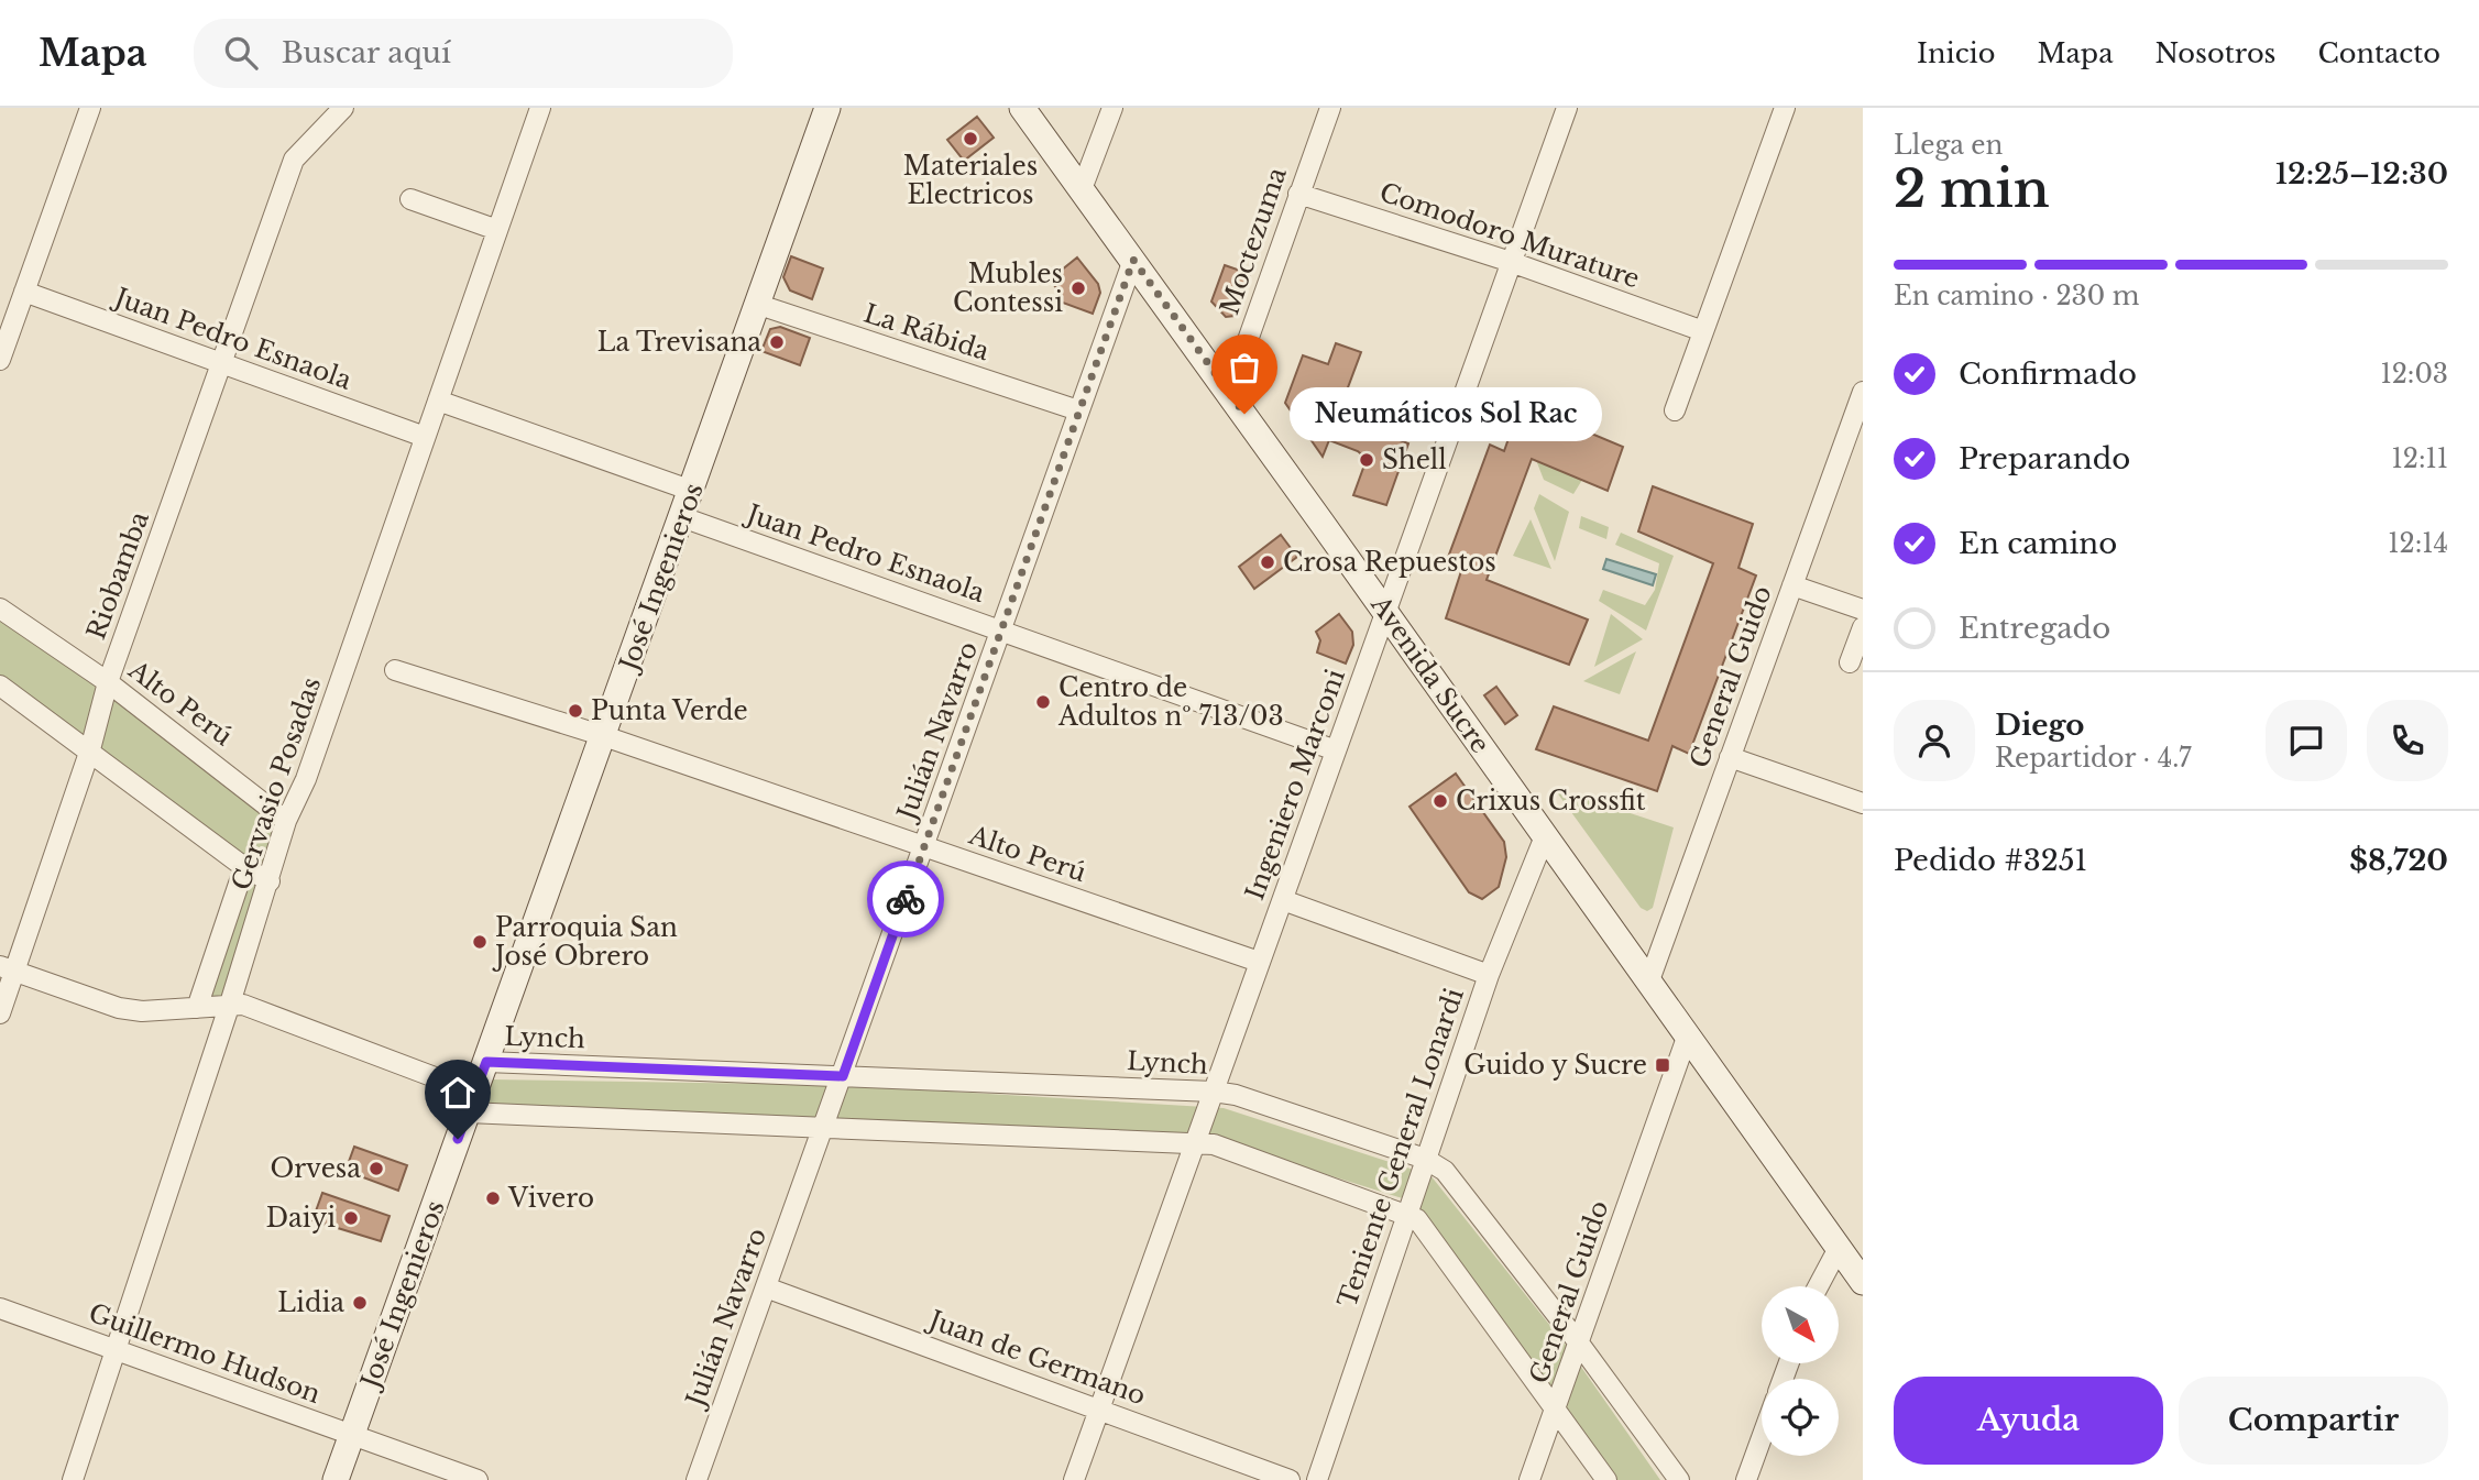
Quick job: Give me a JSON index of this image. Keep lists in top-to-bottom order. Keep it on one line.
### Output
{"streets":{"main road":["José Ingenieros","Avenida Sucre"],"street":["Comodoro Murature","Moctezuma","La Rábida","Juan Pedro Esnaola","Riobamba","General Guido","Alto Perú","Julián Navarro","Gervasio Posadas","Ingeniero Marconi","Lynch","Teniente General Lonardi","Guillermo Hudson","Juan de Germano"]},"crossings":[["Comodoro Murature","Moctezuma"],["Comodoro Murature","Ingeniero Marconi"],["Moctezuma","Avenida Sucre"],["La Rábida","José Ingenieros"],["La Rábida","Julián Navarro"],["Juan Pedro Esnaola","Riobamba"],["Juan Pedro Esnaola","José Ingenieros"],["Juan Pedro Esnaola","Julián Navarro"],["Juan Pedro Esnaola","Gervasio Posadas"],["Juan Pedro Esnaola","Ingeniero Marconi"],["Riobamba","Alto Perú"],["José Ingenieros","Alto Perú"],["José Ingenieros","Lynch"],["José Ingenieros","Guillermo Hudson"],["Avenida Sucre","General Guido"],["Avenida Sucre","Julián Navarro"],["Avenida Sucre","Ingeniero Marconi"],["Avenida Sucre","Teniente General Lonardi"],["General Guido","Lynch"],["Alto Perú","Julián Navarro"],["Alto Perú","Gervasio Posadas"],["Alto Perú","Ingeniero Marconi"],["Julián Navarro","Lynch"],["Julián Navarro","Juan de Germano"],["Gervasio Posadas","Guillermo Hudson"],["Ingeniero Marconi","Lynch"],["Ingeniero Marconi","Juan de Germano"],["Lynch","Teniente General Lonardi"]],"places":{"other":["Materiales Electricos","Mubles Contessi","La Trevisana","Neumáticos Sol Rac","Shell","Crosa Repuestos","Centro de Adultos nº 713/03","Punta Verde","Crixus Crossfit","Parroquia San José Obrero","Orvesa","Vivero","Daiyi","Lidia"],"transit":["Guido y Sucre"]},"north":"bottom right","page":{"header":"Mapa","search":"Buscar aquí","nav":["Inicio","Mapa","Nosotros","Contacto"],"heading":["2 min","Llega en","12:25–12:30"],"panel":["Diego","Repartidor · 4.7","Pedido #3251","$8,720"],"bar":"En camino · 230 m","list":[["Confirmado","12:03"],["Preparando","12:11"],["En camino","12:14"],"Entregado"],"bubble":"Neumáticos Sol Rac","buttons":["Ayuda","Compartir"]}}
